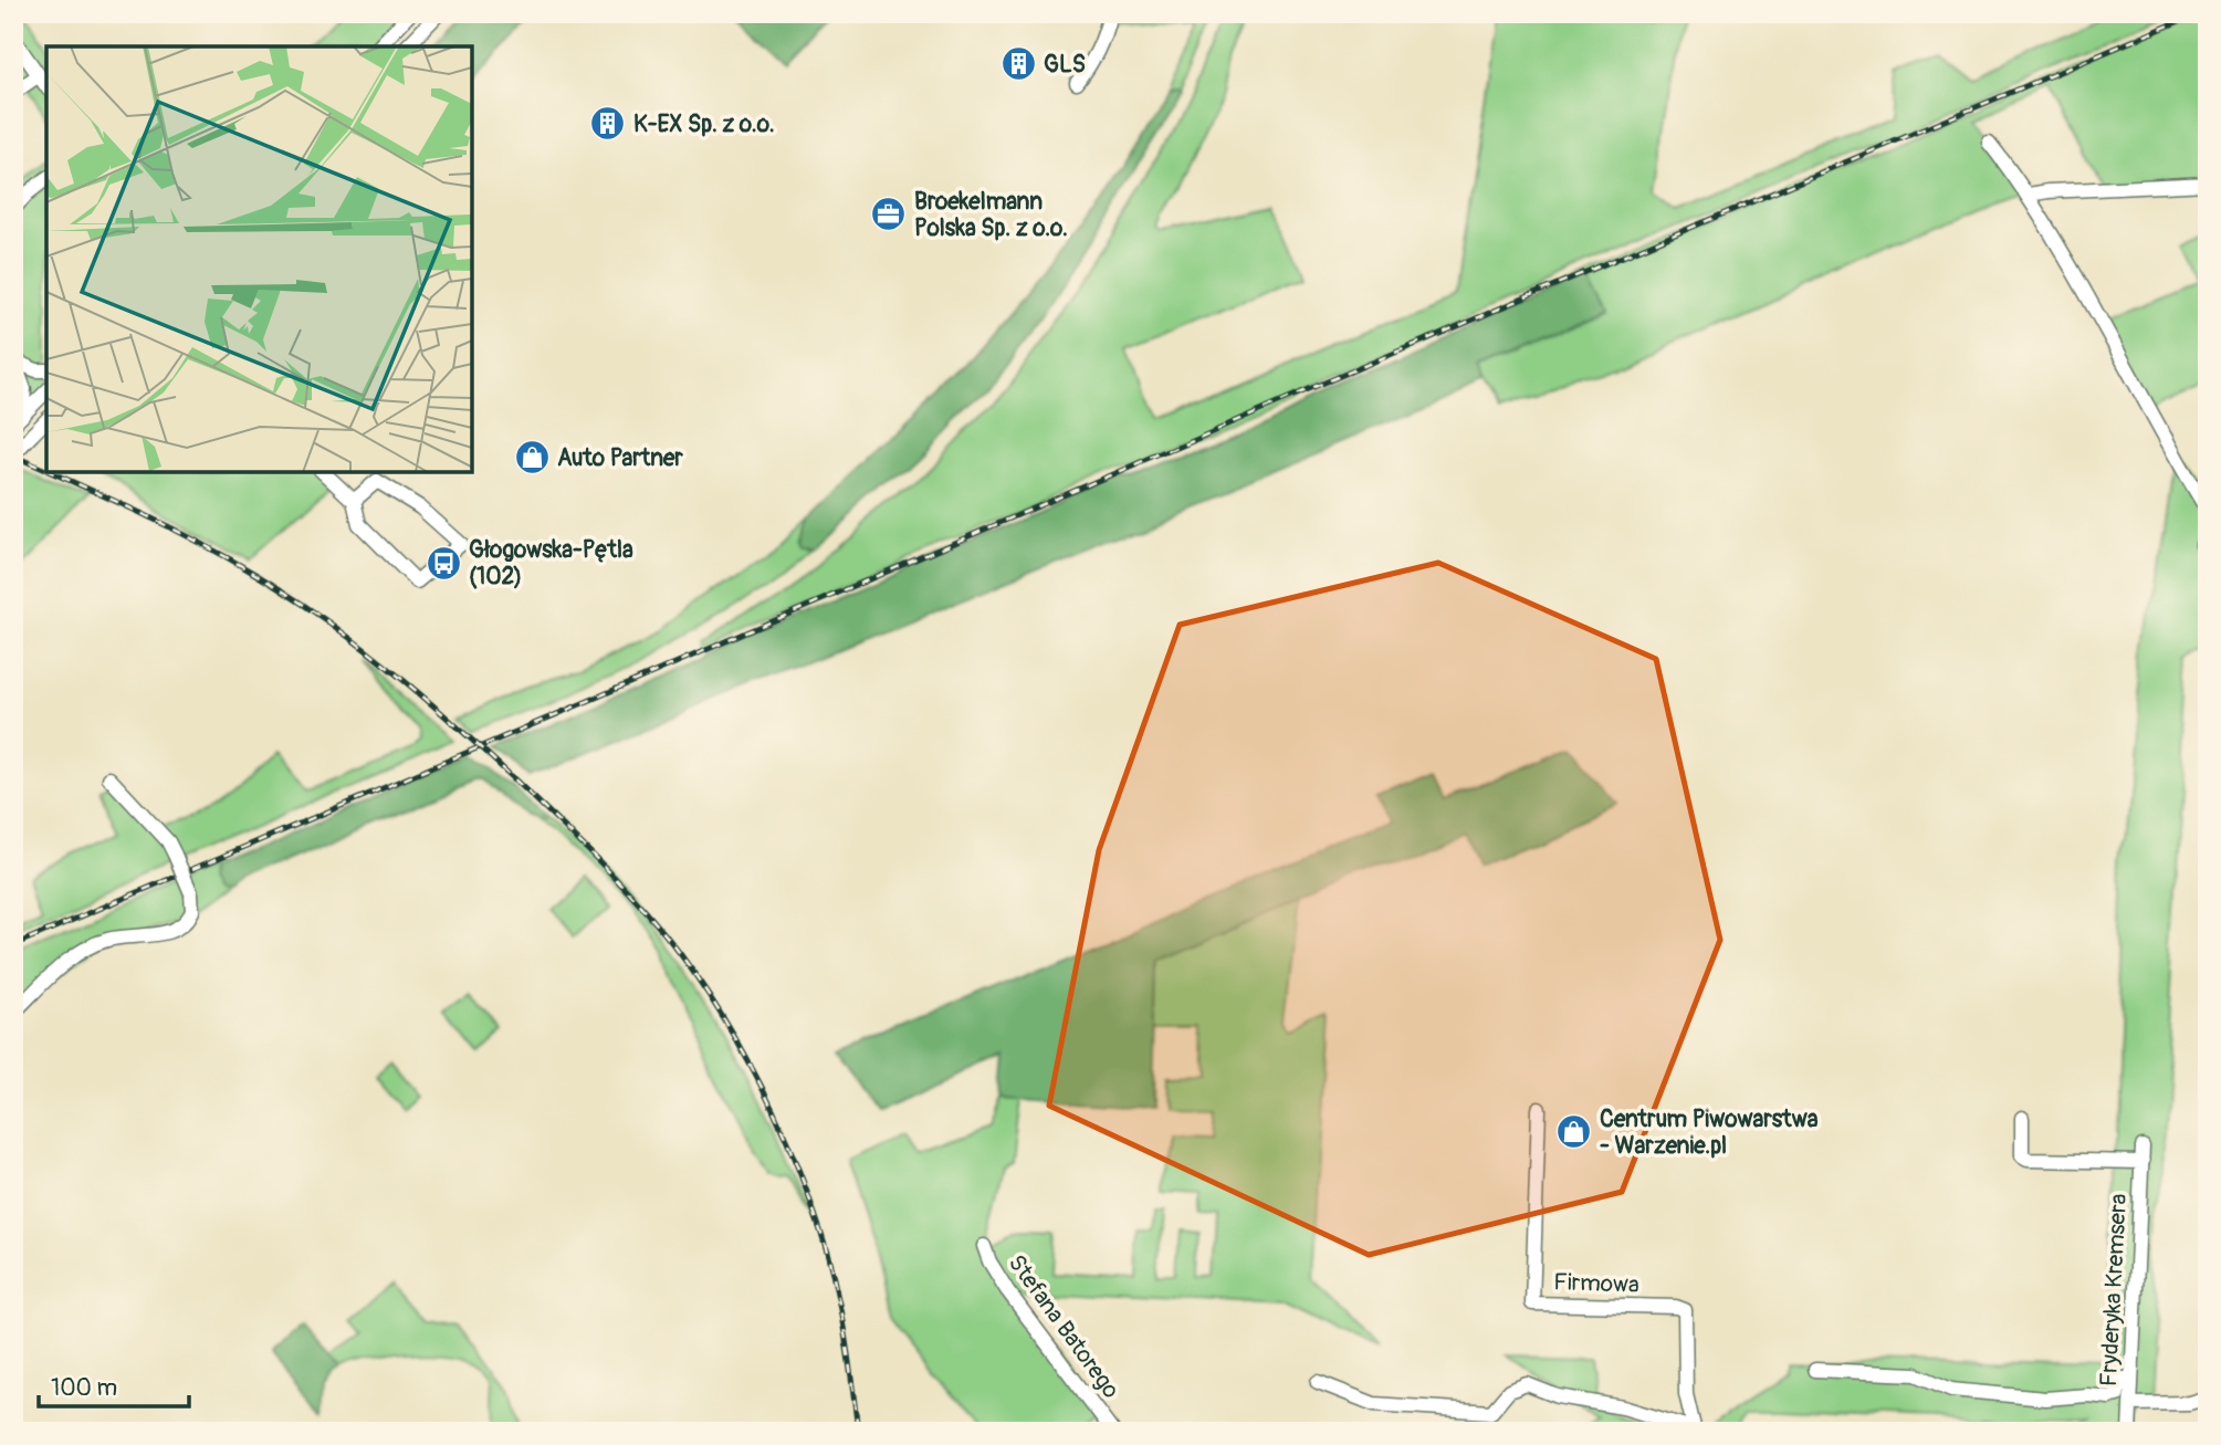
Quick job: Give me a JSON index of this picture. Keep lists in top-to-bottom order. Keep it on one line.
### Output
{"streets":{"street":["Firmowa","Fryderyka Kremsera","Stefana Batorego"]},"places":{"building":["GLS","K-EX Sp. z o.o."],"office":["Broekelmann Polska Sp. z o.o."],"shop":["Auto Partner","Centrum Piwowarstwa - Warzenie.pl"],"bus stop":["Głogowska-Pętla (102)"]},"scale_bar":"100 m"}
